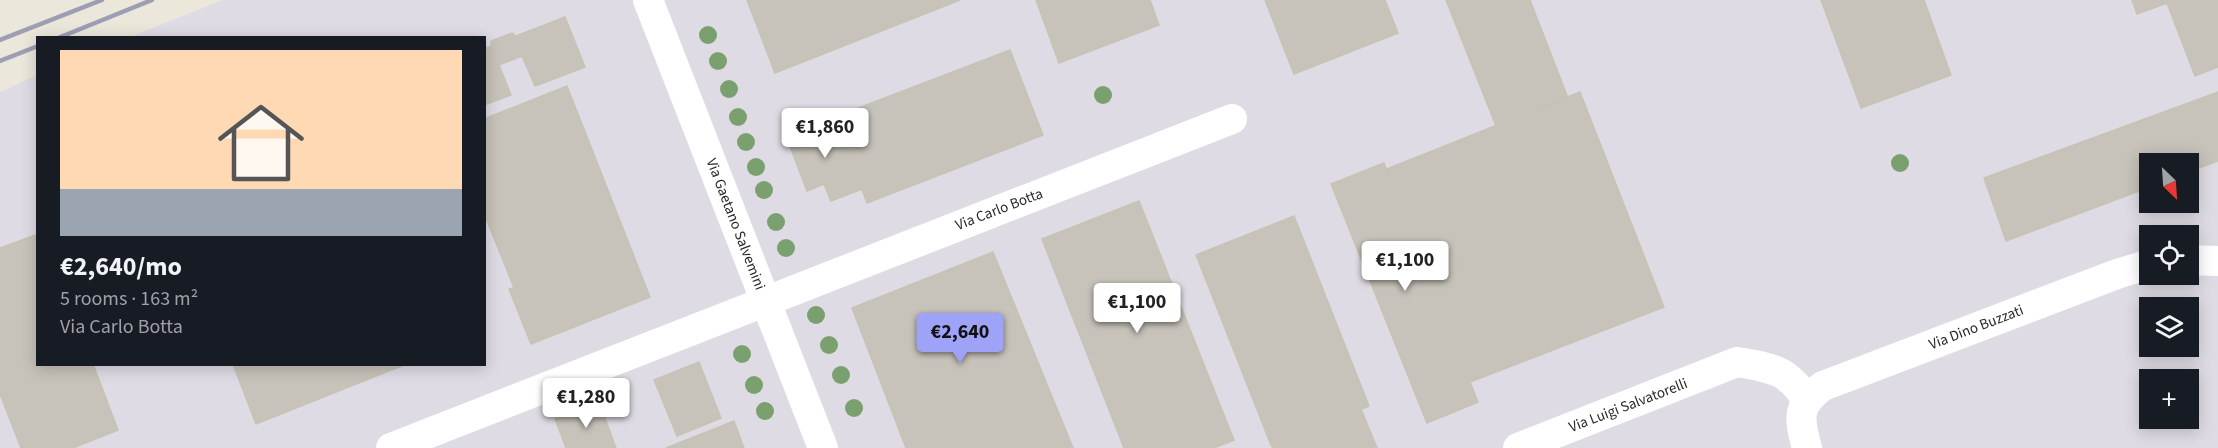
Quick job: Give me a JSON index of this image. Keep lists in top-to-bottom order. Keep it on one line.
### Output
{"streets":{"street":["Via Carlo Botta","Via Gaetano Salvemini","Via Dino Buzzati","Via Luigi Salvatorelli"]},"crossings":[["Via Carlo Botta","Via Gaetano Salvemini"],["Via Dino Buzzati","Via Luigi Salvatorelli"]],"north":"bottom right","page":{"list":[{"name":"€2,640/mo","note":"5 rooms · 163 m² · Via Carlo Botta"}],"price":["€1,860","€1,100","€1,100","€2,640","€1,280"],"map_buttons":"+"}}
